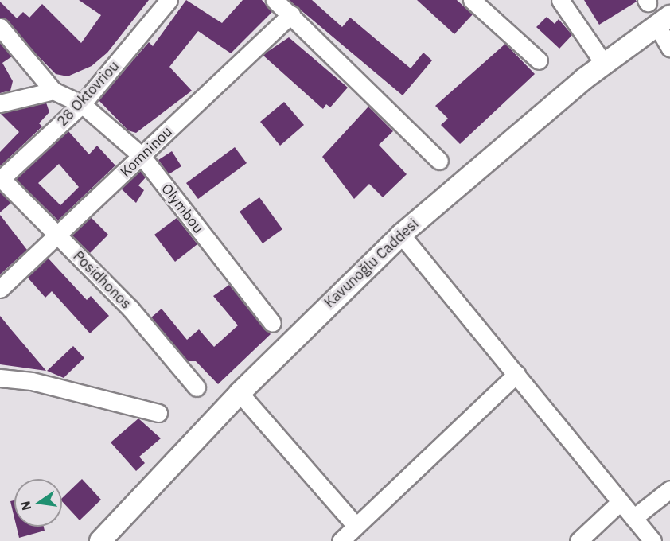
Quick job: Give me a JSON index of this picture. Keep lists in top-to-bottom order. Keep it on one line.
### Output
{"streets":{"main road":["Kavunoğlu Caddesi"],"street":["28 Oktovriou","Komninou","Olymbou","Posidhonos"]},"crossings":[["28 Oktovriou","Olymbou"],["28 Oktovriou","Posidhonos"],["Komninou","Olymbou"],["Komninou","Posidhonos"]],"north":"left"}
